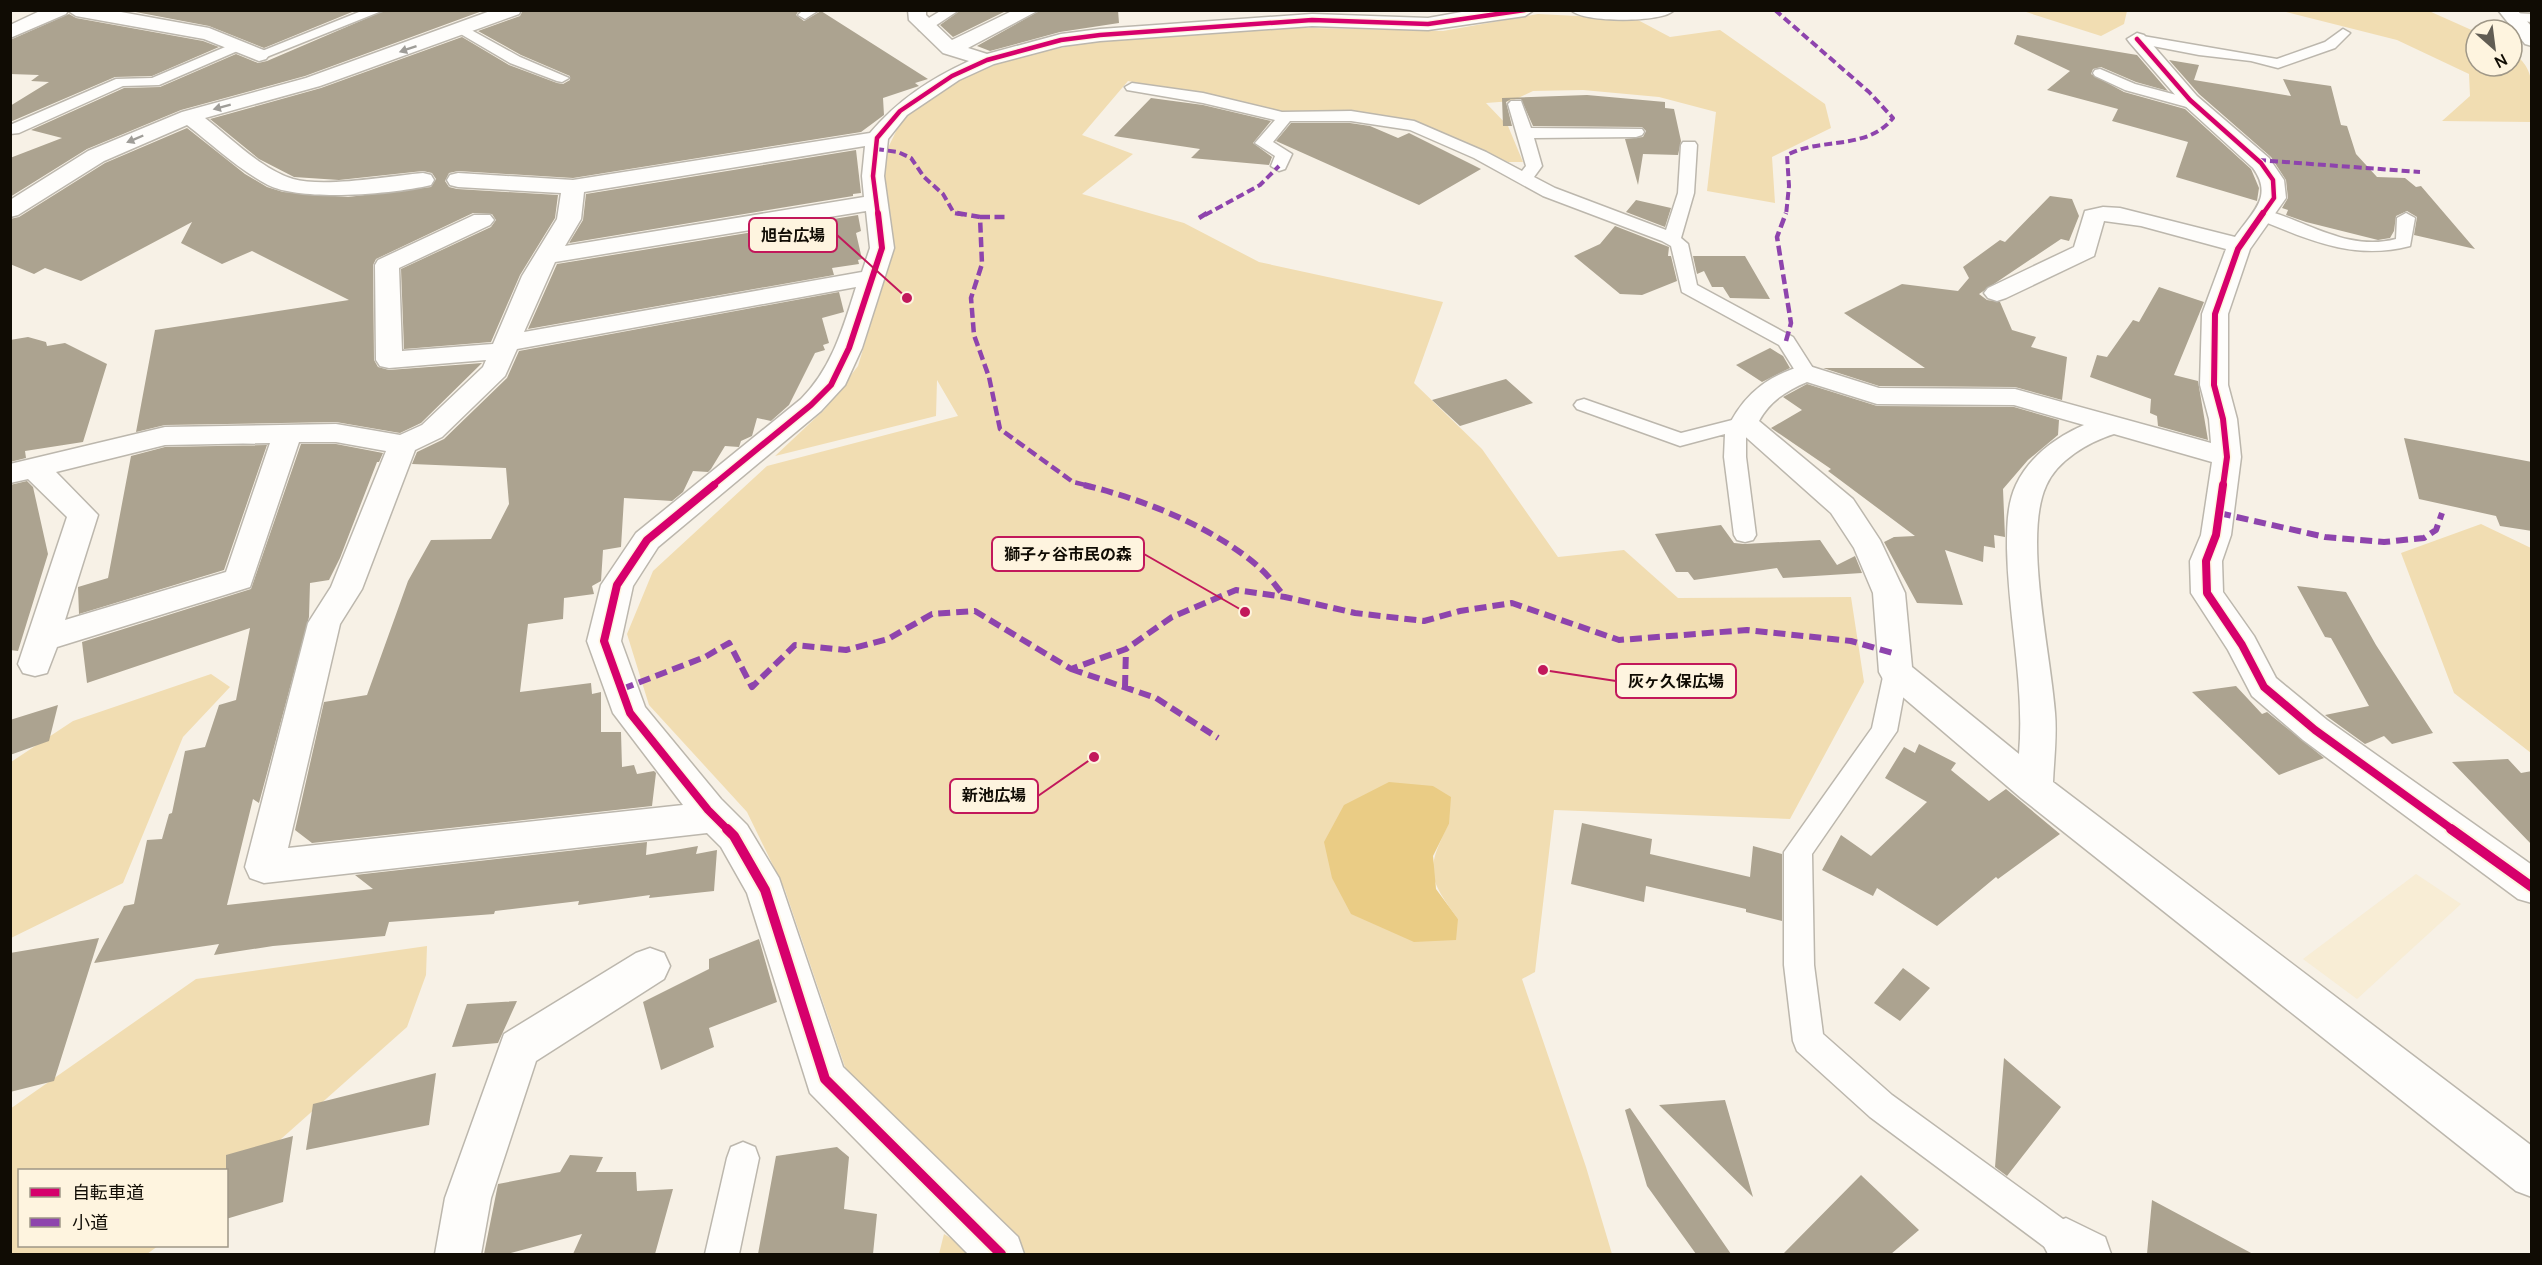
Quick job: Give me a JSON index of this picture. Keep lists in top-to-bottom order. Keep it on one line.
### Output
{"places":["旭台広場","獅子ヶ谷市民の森","灰ヶ久保広場","新池広場"],"legend":["自転車道","小道"],"north":"bottom right"}
